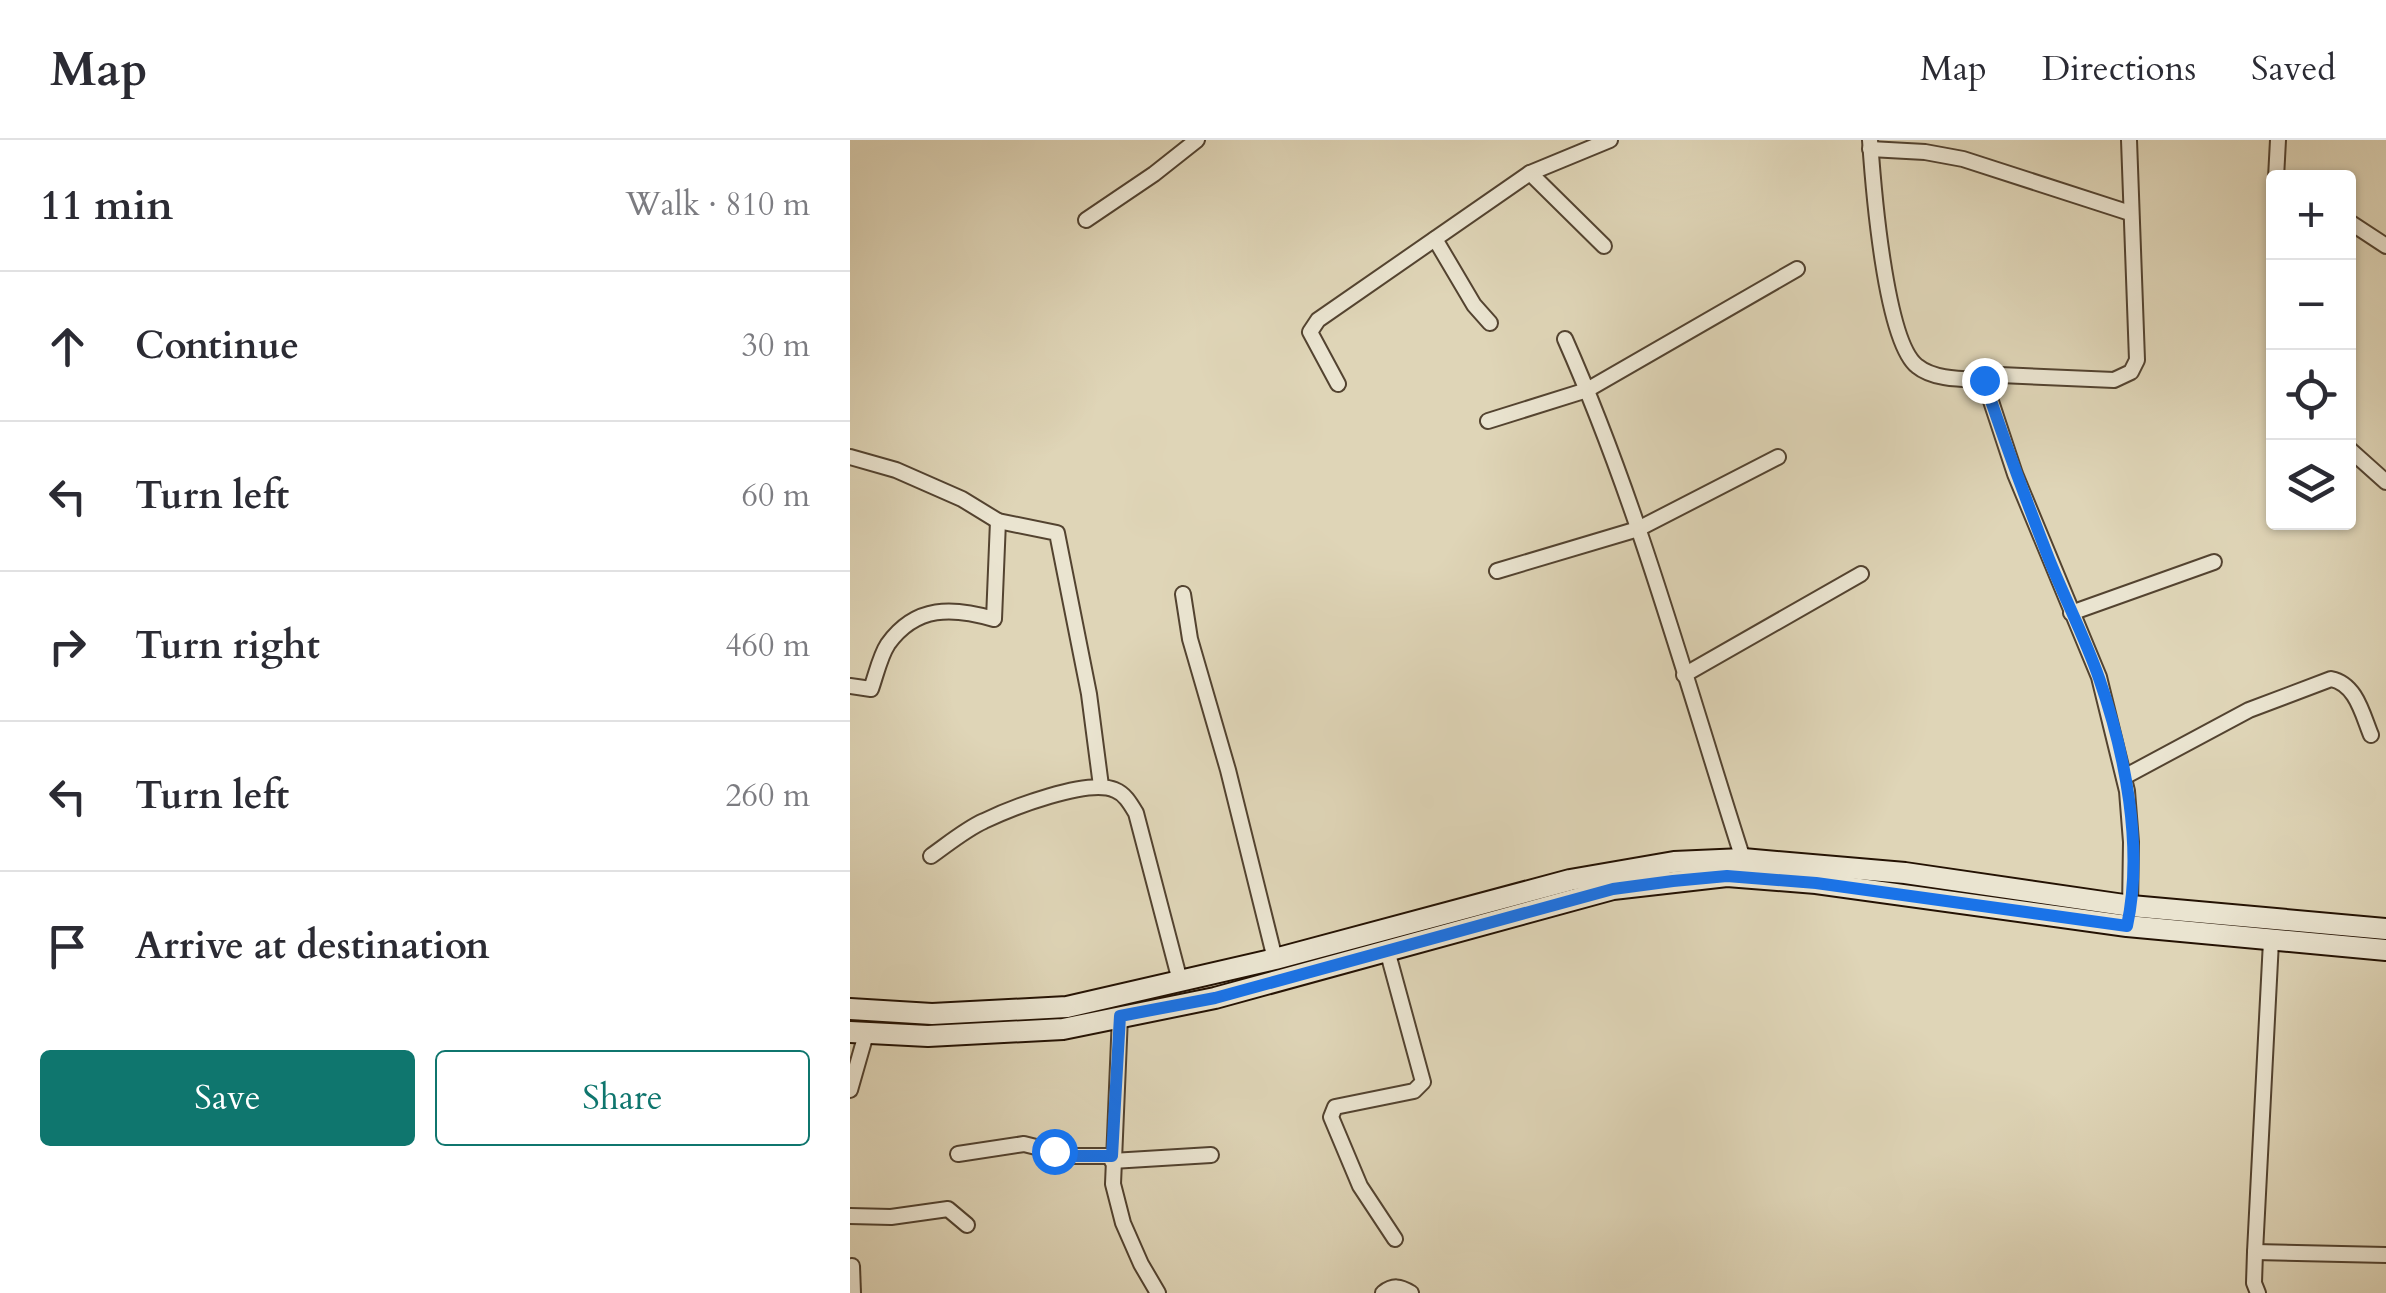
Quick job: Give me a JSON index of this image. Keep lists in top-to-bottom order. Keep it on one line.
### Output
{"page":{"header":"Map","nav":["Map","Directions","Saved"],"heading":["11 min","Walk · 810 m"],"map_buttons":["+","−"],"list":[["Continue","30 m"],["Turn left","60 m"],["Turn right","460 m"],["Turn left","260 m"],"Arrive at destination"],"buttons":["Save","Share"]}}
